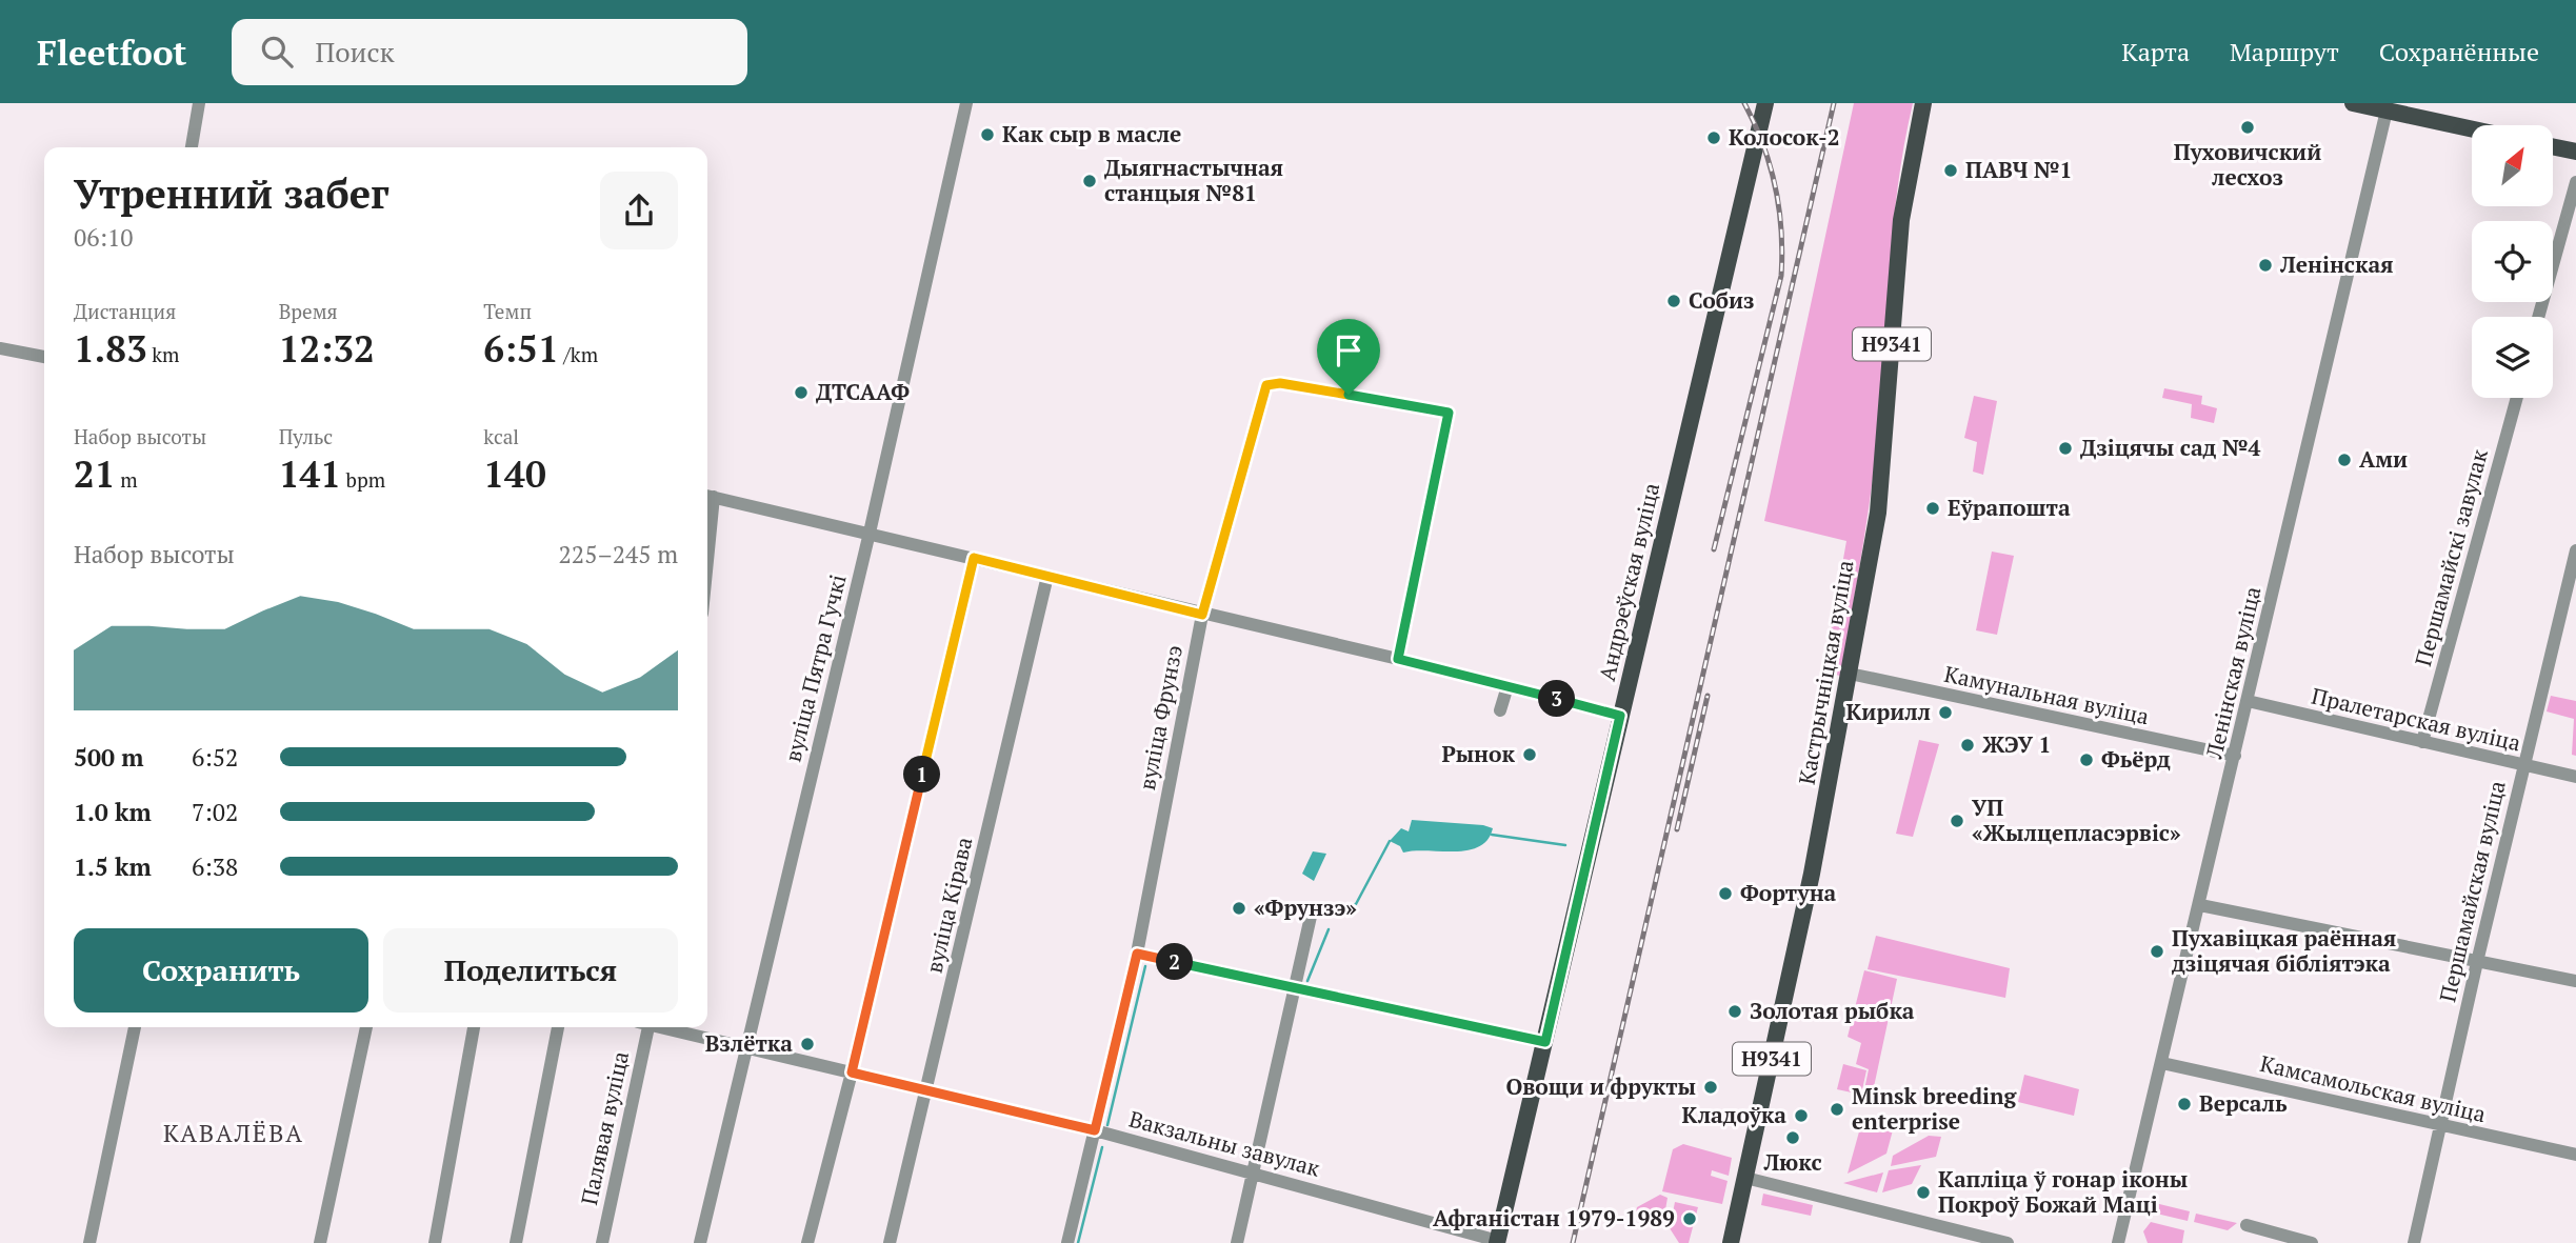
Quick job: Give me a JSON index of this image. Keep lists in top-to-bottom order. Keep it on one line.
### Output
{"streets":{"main road":["Н9341","Андрэеўская вуліца","Кастрычніцкая вуліца"],"street":["Першамайскі завулак","вуліца Пятра Гучкі","Ленінская вуліца","Камунальная вуліца","вуліца Фрунзэ","Пралетарская вуліца","Першамайская вуліца","вуліца Кірава","Камсамольская вуліца","Палявая вуліца","Вакзальны завулак"]},"crossings":[["Першамайскі завулак","Пралетарская вуліца"],["Андрэеўская вуліца","Вакзальны завулак"],["вуліца Пятра Гучкі","Вакзальны завулак"],["Кастрычніцкая вуліца","Камунальная вуліца"],["Ленінская вуліца","Камунальная вуліца"],["Ленінская вуліца","Пралетарская вуліца"],["Ленінская вуліца","Камсамольская вуліца"],["вуліца Фрунзэ","Вакзальны завулак"],["Пралетарская вуліца","Першамайская вуліца"],["Першамайская вуліца","Камсамольская вуліца"],["вуліца Кірава","Вакзальны завулак"]],"districts":["КАВАЛЁВА"],"places":["Пуховичский лесхоз","Как сыр в масле","Колосок-2","ПАВЧ №1","Дыягнастычная станцыя №81","Ленінская","Собиз","ДТСААФ","Дзіцячы сад №4","Ами","Еўрапошта","Кирилл","ЖЭУ 1","Рынок","Фьёрд","УП «Жылцепласэрвіс»","Фортуна","«Фрунзэ»","Пухавіцкая раённая дзіцячая бібліятэка","Золотая рыбка","Взлётка","Овощи и фрукты","Версаль","Minsk breeding enterprise","Кладоўка","Люкс","Капліца ў гонар іконы Покроў Божай Маці","Афганістан 1979-1989"],"north":"top right","page":{"header":"Fleetfoot","search":"Поиск","nav":["Карта","Маршрут","Сохранённые"],"heading":["Утренний забег","06:10"],"stats":[["Дистанция","1.83 km"],["Время","12:32"],["Темп","6:51 /km"],["Набор высоты","21 m"],["Пульс","141 bpm"],["kcal","140"]],"chart":["Набор высоты","225–245 m"],"pins":["3","1","2"],"list":[{"name":"500 m","note":"6:52"},{"name":"1.0 km","note":"7:02"},{"name":"1.5 km","note":"6:38"}],"buttons":["Сохранить","Поделиться"]}}
